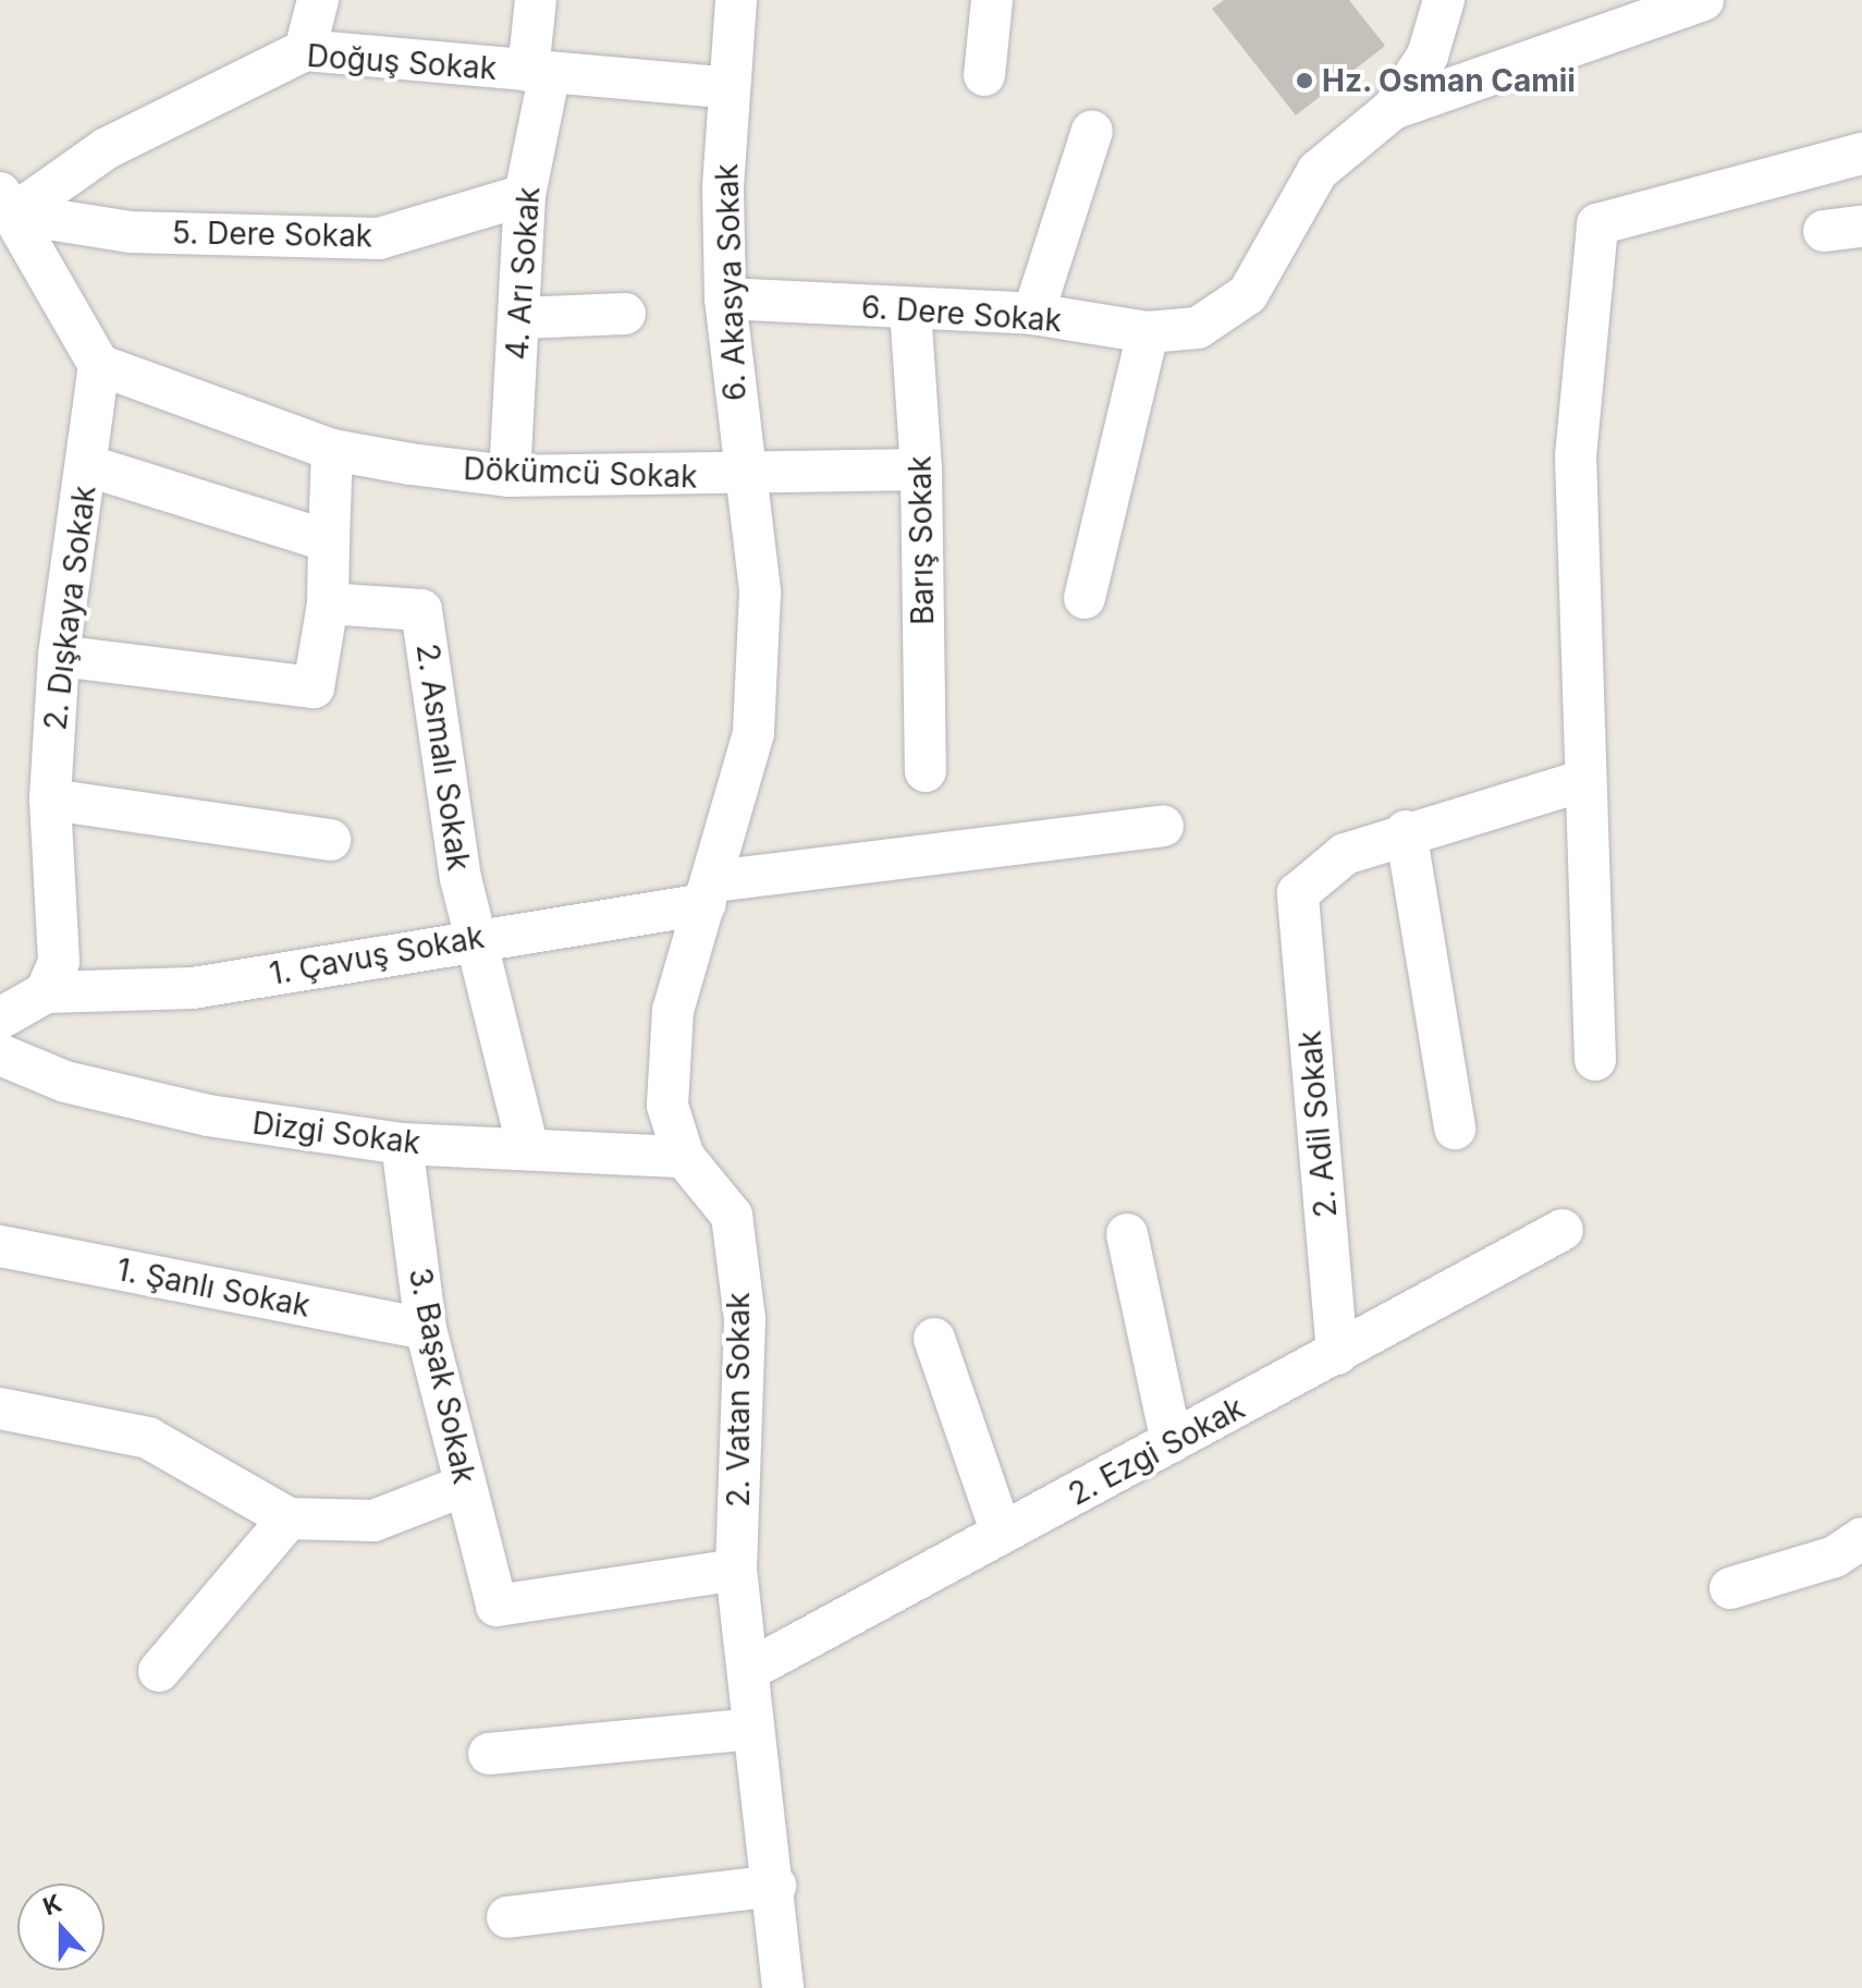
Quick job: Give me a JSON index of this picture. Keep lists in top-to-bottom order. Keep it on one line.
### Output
{"streets":{"street":["Doğuş Sokak","5. Dere Sokak","4. Arı Sokak","6. Akasya Sokak","6. Dere Sokak","Dökümcü Sokak","Barış Sokak","2. Dışkaya Sokak","2. Asmalı Sokak","1. Çavuş Sokak","2. Adil Sokak","Dizgi Sokak","1. Şanlı Sokak","3. Başak Sokak","2. Vatan Sokak","2. Ezgi Sokak"]},"crossings":[["Doğuş Sokak","5. Dere Sokak"],["Doğuş Sokak","4. Arı Sokak"],["Doğuş Sokak","6. Akasya Sokak"],["5. Dere Sokak","4. Arı Sokak"],["4. Arı Sokak","Dökümcü Sokak"],["6. Akasya Sokak","6. Dere Sokak"],["6. Akasya Sokak","Dökümcü Sokak"],["6. Akasya Sokak","2. Vatan Sokak"],["6. Dere Sokak","Barış Sokak"],["Dökümcü Sokak","Barış Sokak"],["Dökümcü Sokak","2. Dışkaya Sokak"],["Dökümcü Sokak","2. Vatan Sokak"],["2. Dışkaya Sokak","1. Çavuş Sokak"],["2. Asmalı Sokak","1. Çavuş Sokak"],["2. Asmalı Sokak","Dizgi Sokak"],["1. Çavuş Sokak","2. Vatan Sokak"],["2. Adil Sokak","2. Ezgi Sokak"],["Dizgi Sokak","3. Başak Sokak"],["Dizgi Sokak","2. Vatan Sokak"],["1. Şanlı Sokak","3. Başak Sokak"],["3. Başak Sokak","2. Vatan Sokak"],["2. Vatan Sokak","2. Ezgi Sokak"]],"places":["Hz. Osman Camii"],"north":"top"}
